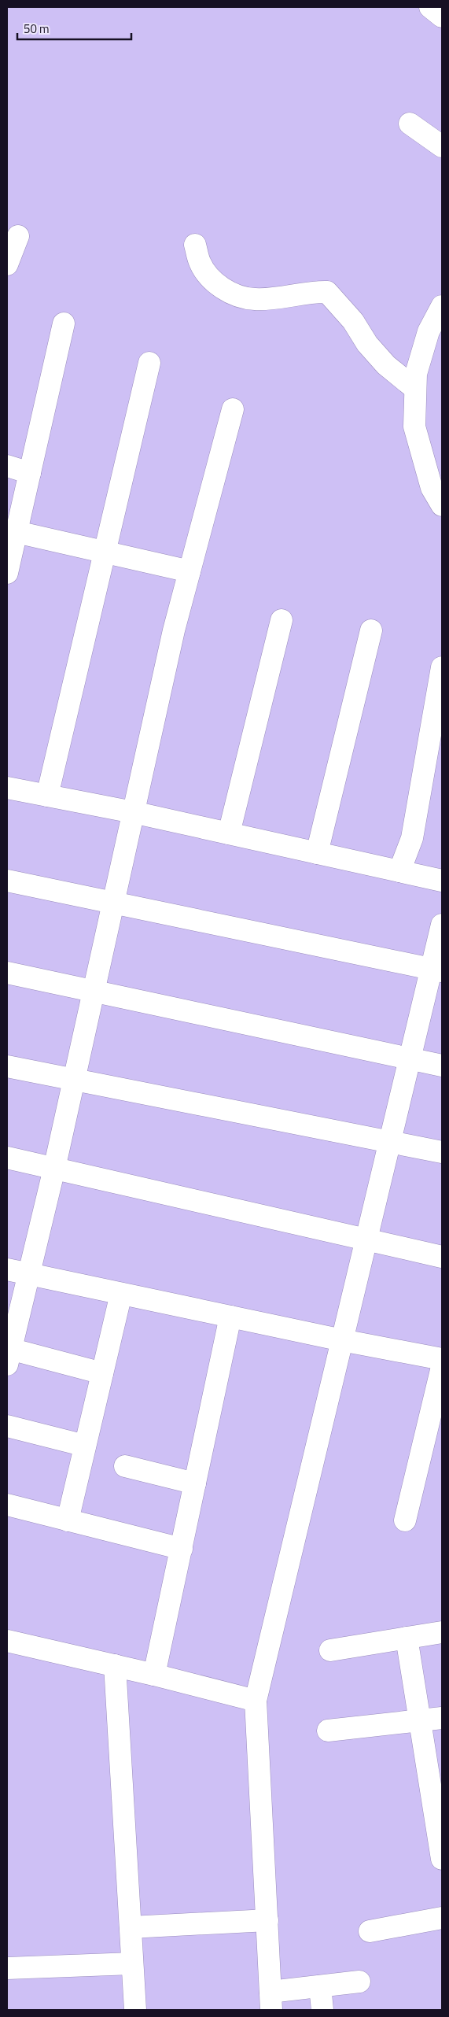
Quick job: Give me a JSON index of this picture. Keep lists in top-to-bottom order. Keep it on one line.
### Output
{"scale_bar":"50 m"}
